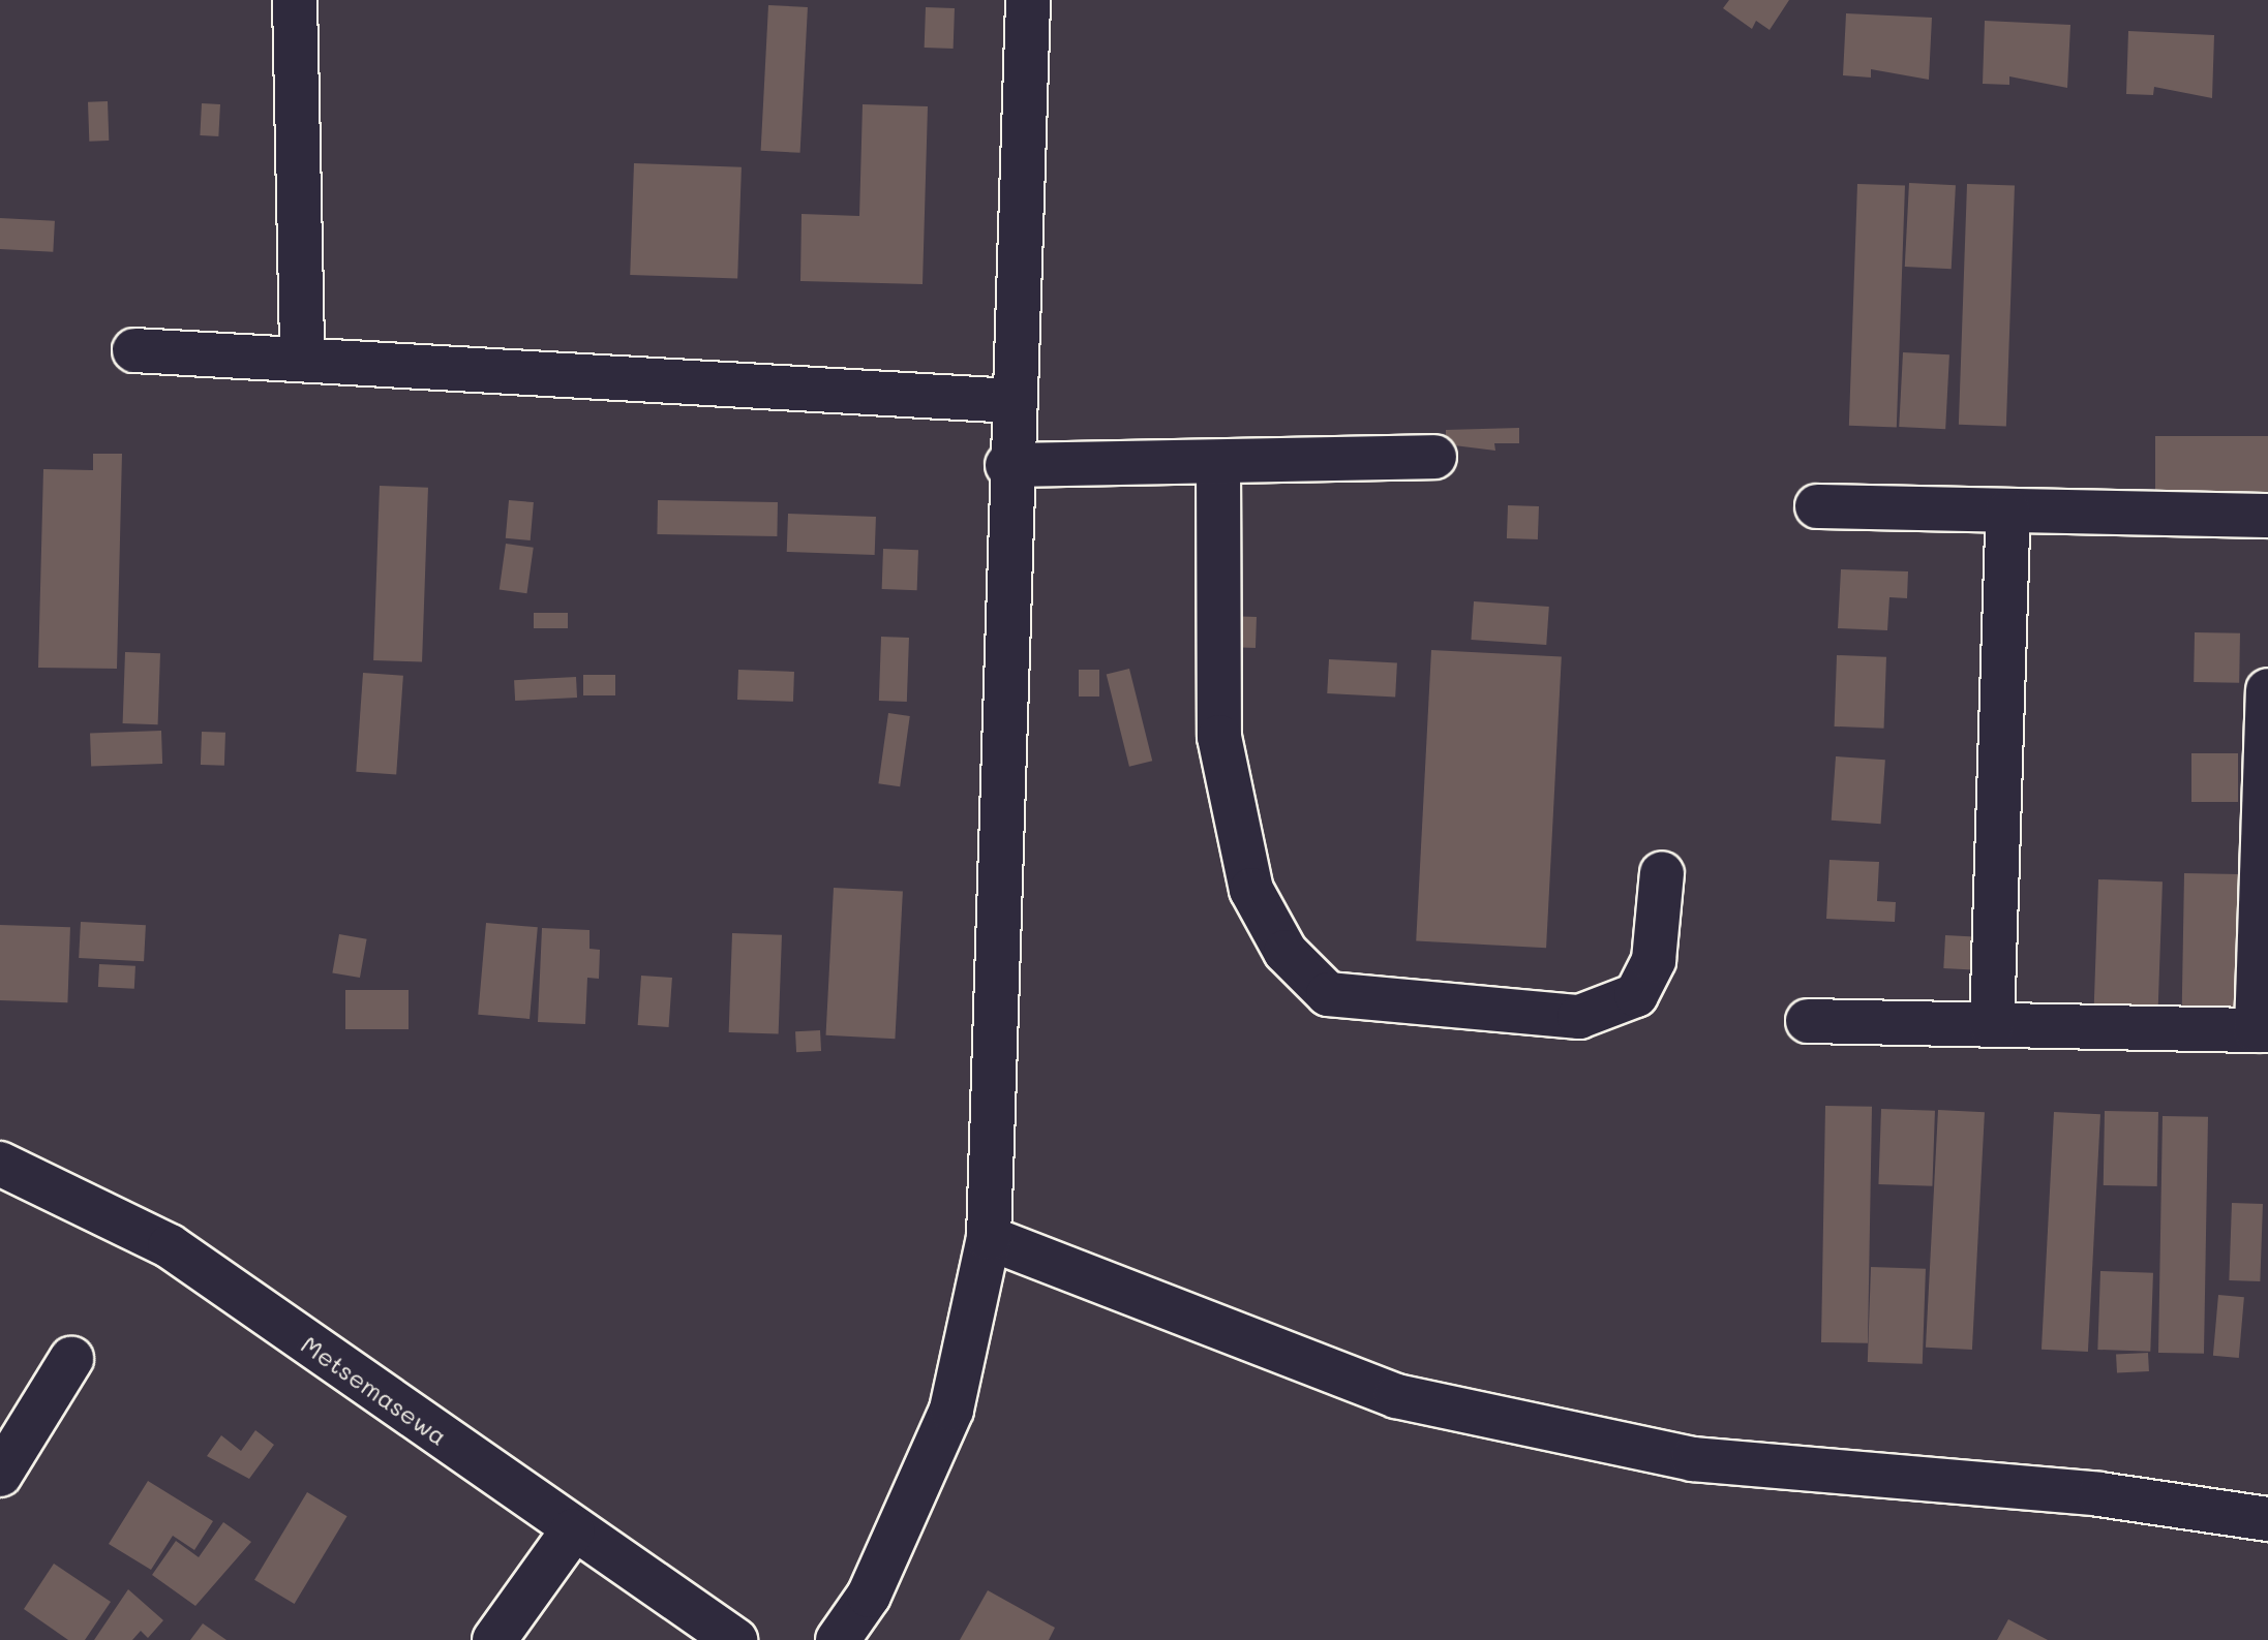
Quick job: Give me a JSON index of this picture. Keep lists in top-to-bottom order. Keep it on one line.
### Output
{"streets":{"street":["Metsemasewa"]}}
